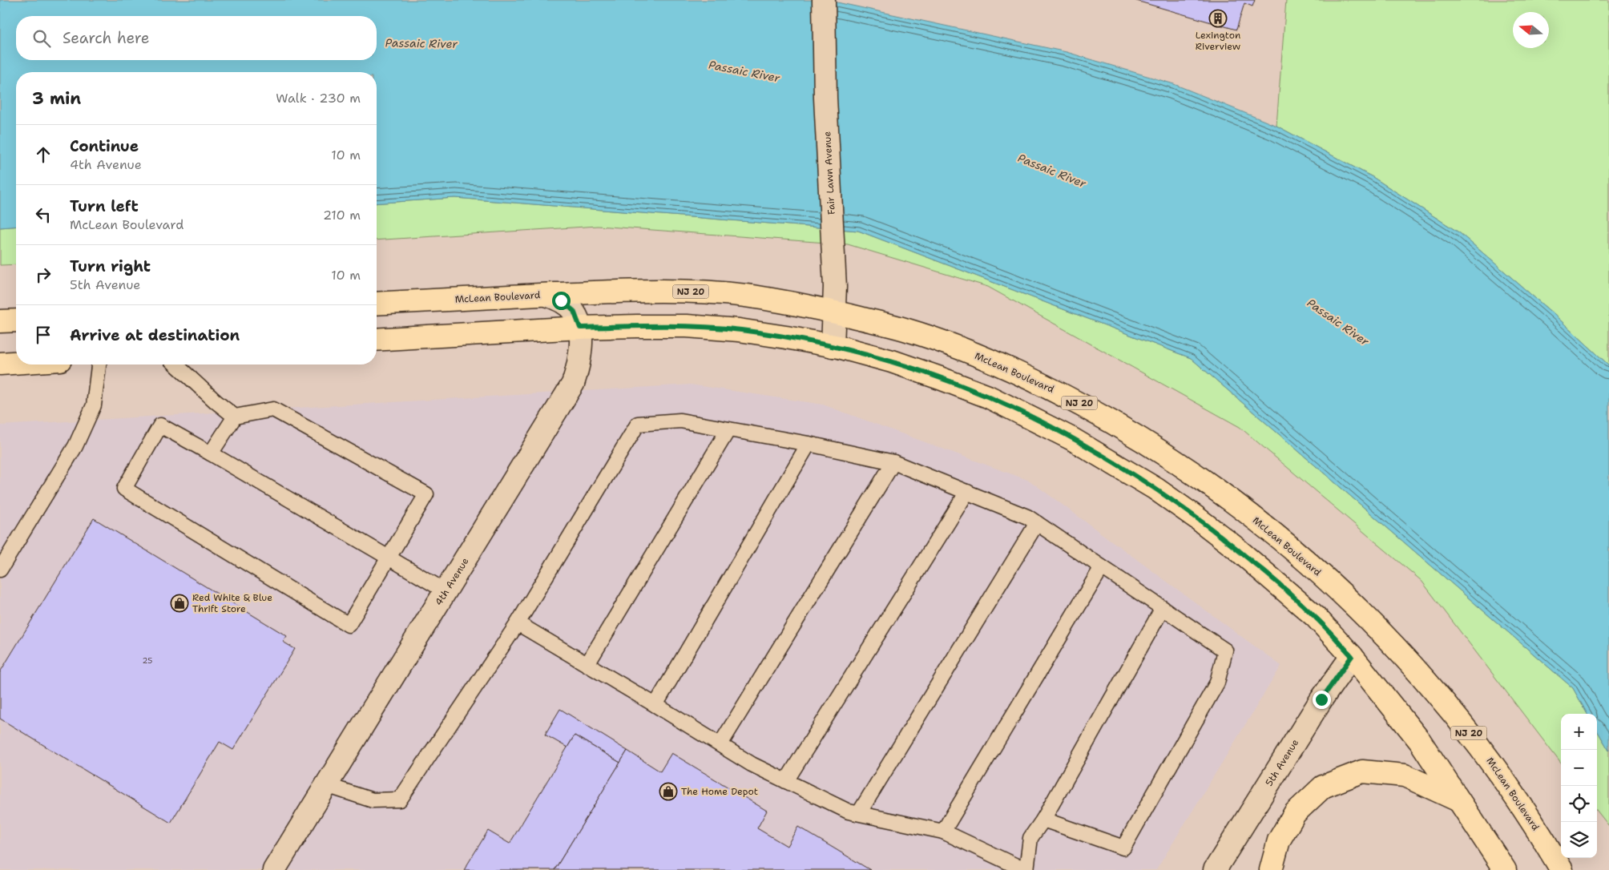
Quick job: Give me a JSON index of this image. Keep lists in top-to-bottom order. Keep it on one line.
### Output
{"streets":{"main road":["NJ 20","McLean Boulevard"],"street":["Fair Lawn Avenue","4th Avenue","5th Avenue"]},"crossings":[["Fair Lawn Avenue","McLean Boulevard"],["McLean Boulevard","4th Avenue"]],"water":["Passaic River"],"places":{"building":["Lexington Riverview"],"shop":["Red White & Blue Thrift Store","The Home Depot"]},"house_numbers":["25"],"north":"left","page":{"search":"Search here","heading":["3 min","Walk · 230 m"],"list":[["Continue","4th Avenue","10 m"],["Turn left","McLean Boulevard","210 m"],["Turn right","5th Avenue","10 m"],"Arrive at destination"],"map_buttons":["+","−"]}}
